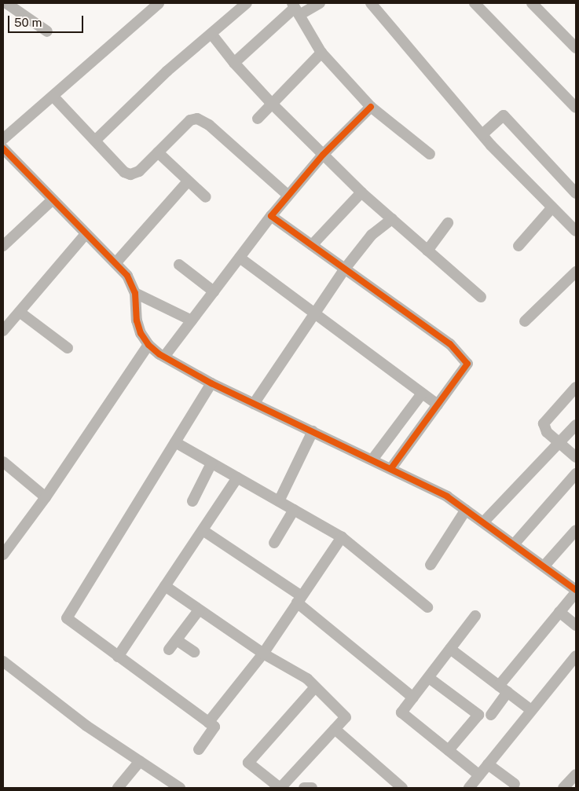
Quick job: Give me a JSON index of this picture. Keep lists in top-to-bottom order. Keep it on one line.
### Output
{"scale_bar":"50 m"}
